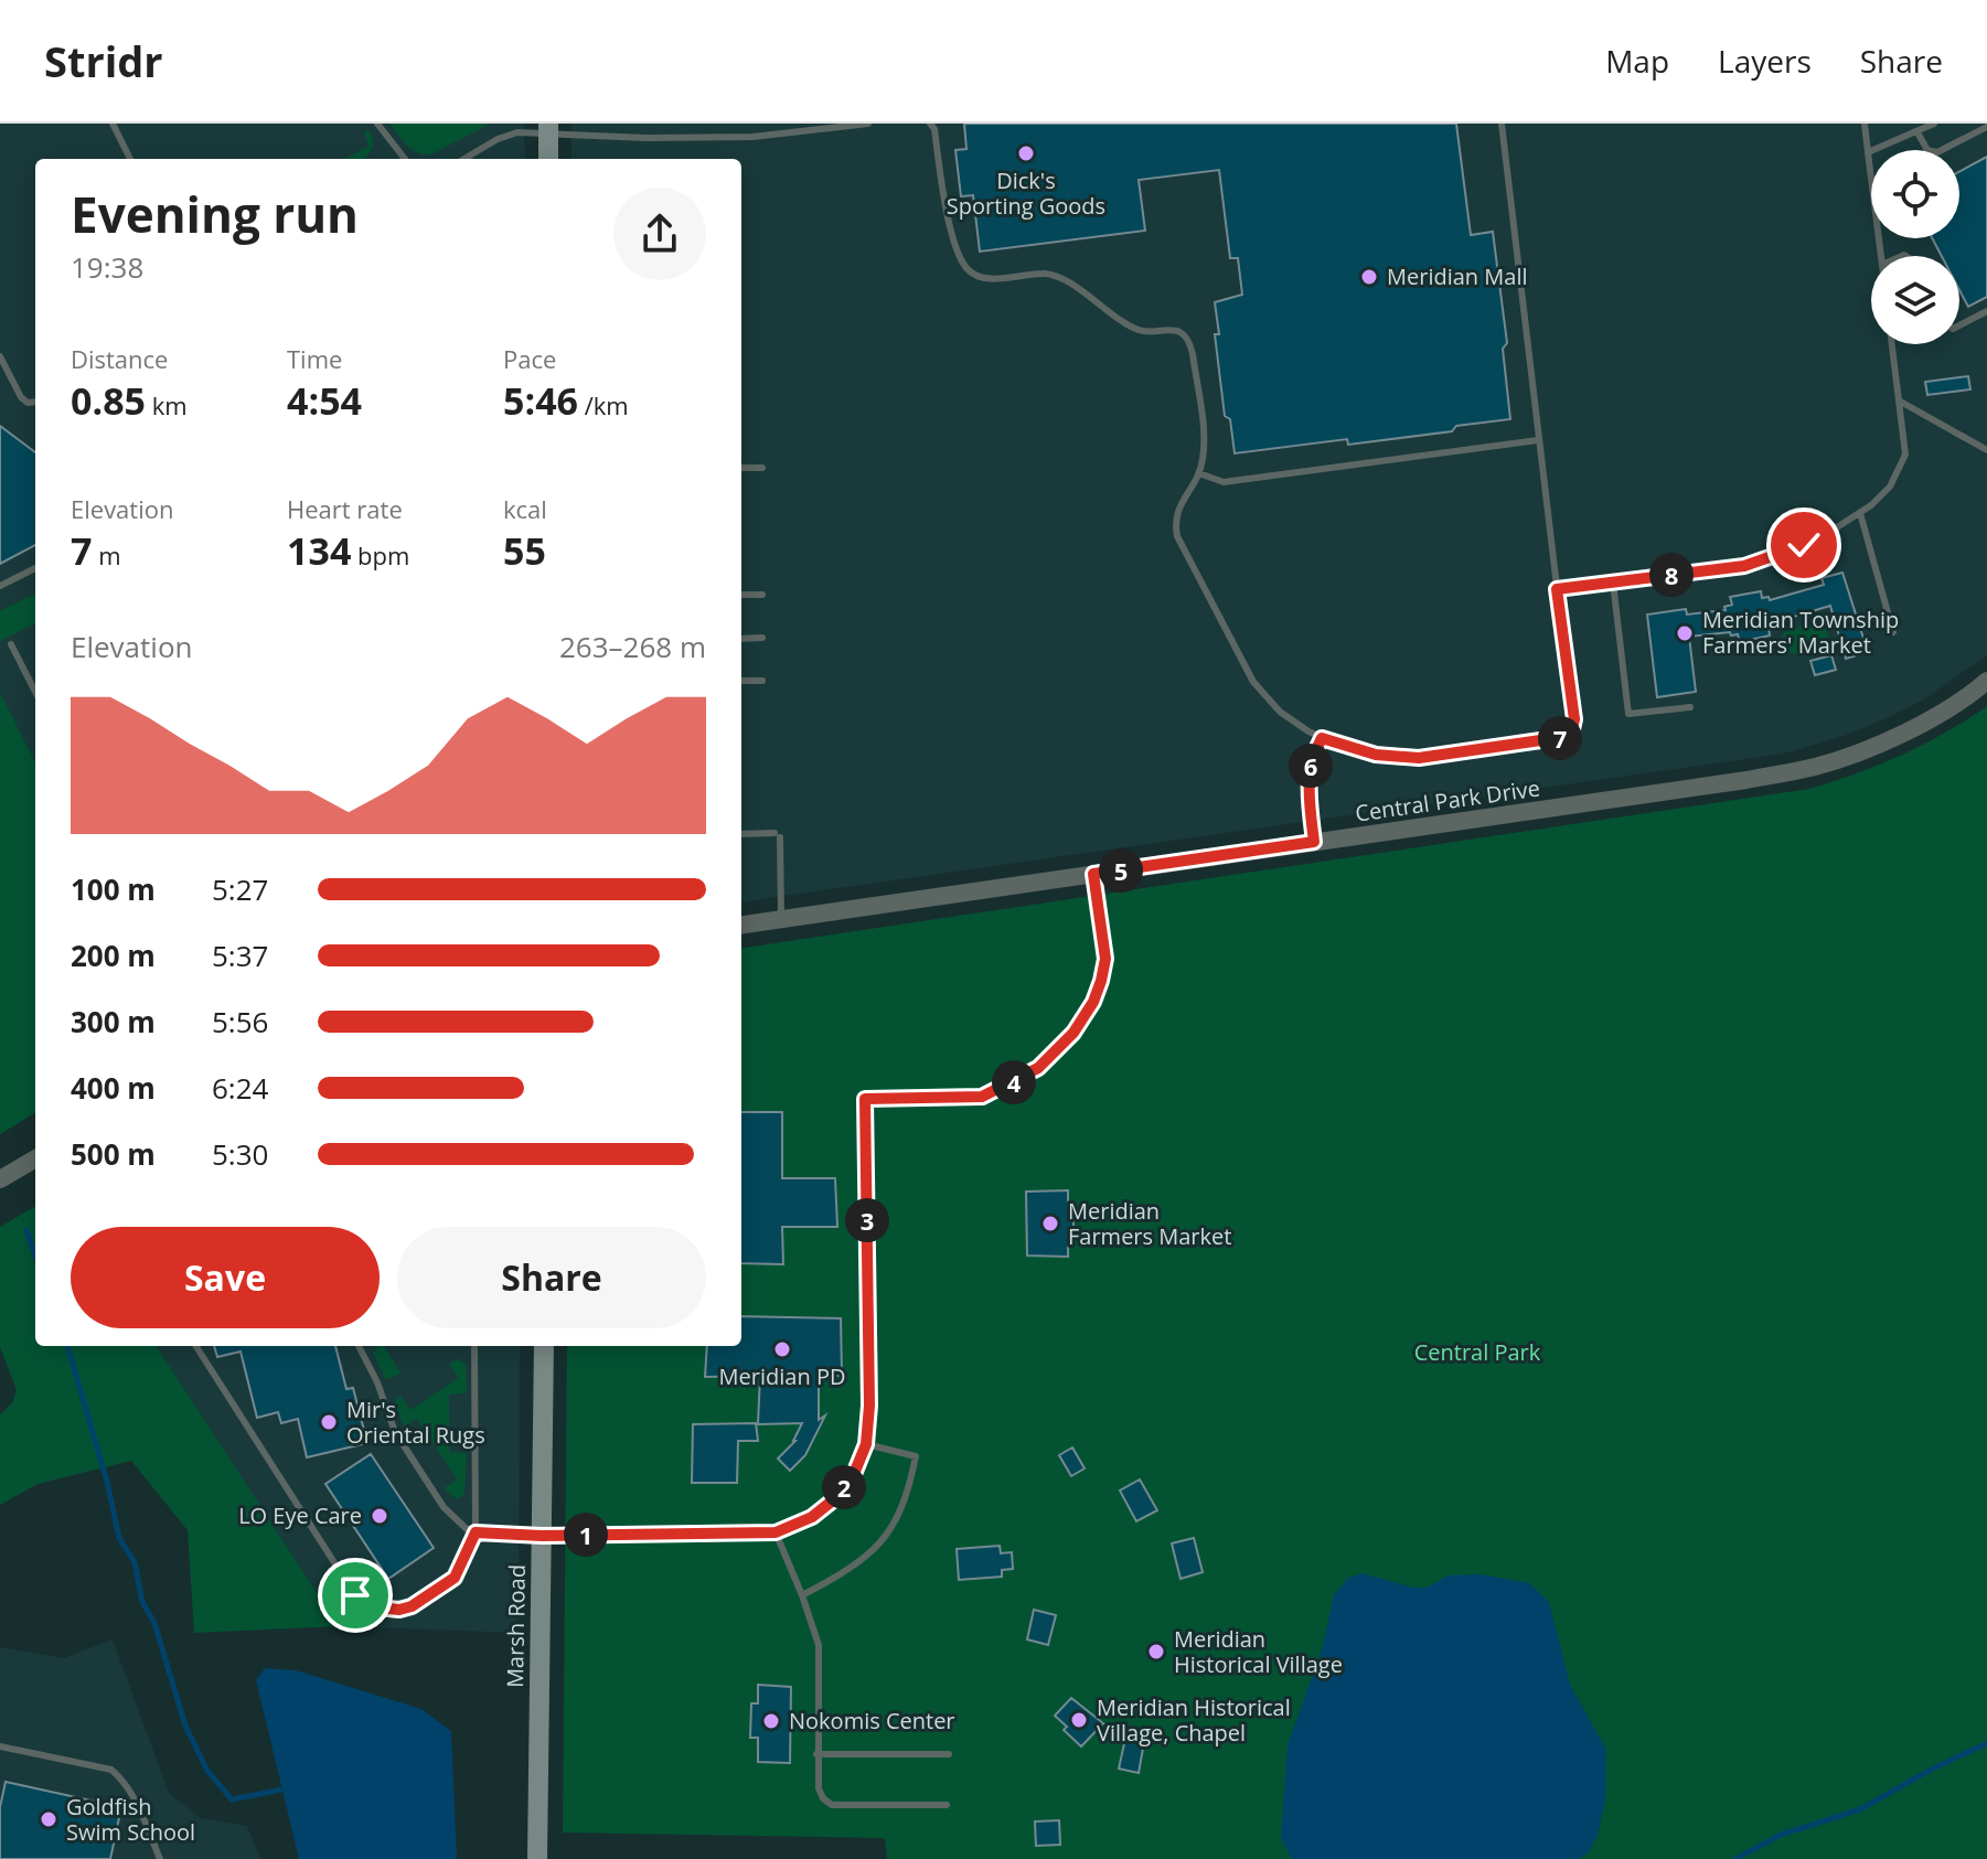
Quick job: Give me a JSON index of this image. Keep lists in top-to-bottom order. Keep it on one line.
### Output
{"streets":{"main road":["Marsh Road"],"street":["Central Park Drive"]},"parks":["Central Park"],"places":["Dick's Sporting Goods","Meridian Mall","Meridian Township Farmers' Market","Meridian Farmers Market","Meridian PD","Mir's Oriental Rugs","LO Eye Care","Meridian Historical Village","Meridian Historical Village, Chapel","Nokomis Center","Goldfish Swim School"],"page":{"header":"Stridr","nav":["Map","Layers","Share"],"heading":["Evening run","19:38"],"stats":[["Distance","0.85 km"],["Time","4:54"],["Pace","5:46 /km"],["Elevation","7 m"],["Heart rate","134 bpm"],["kcal","55"]],"pins":["8","7","6","5","4","3","2","1"],"chart":["Elevation","263–268 m"],"list":[{"name":"100 m","note":"5:27"},{"name":"200 m","note":"5:37"},{"name":"300 m","note":"5:56"},{"name":"400 m","note":"6:24"},{"name":"500 m","note":"5:30"}],"buttons":["Save","Share"]}}
